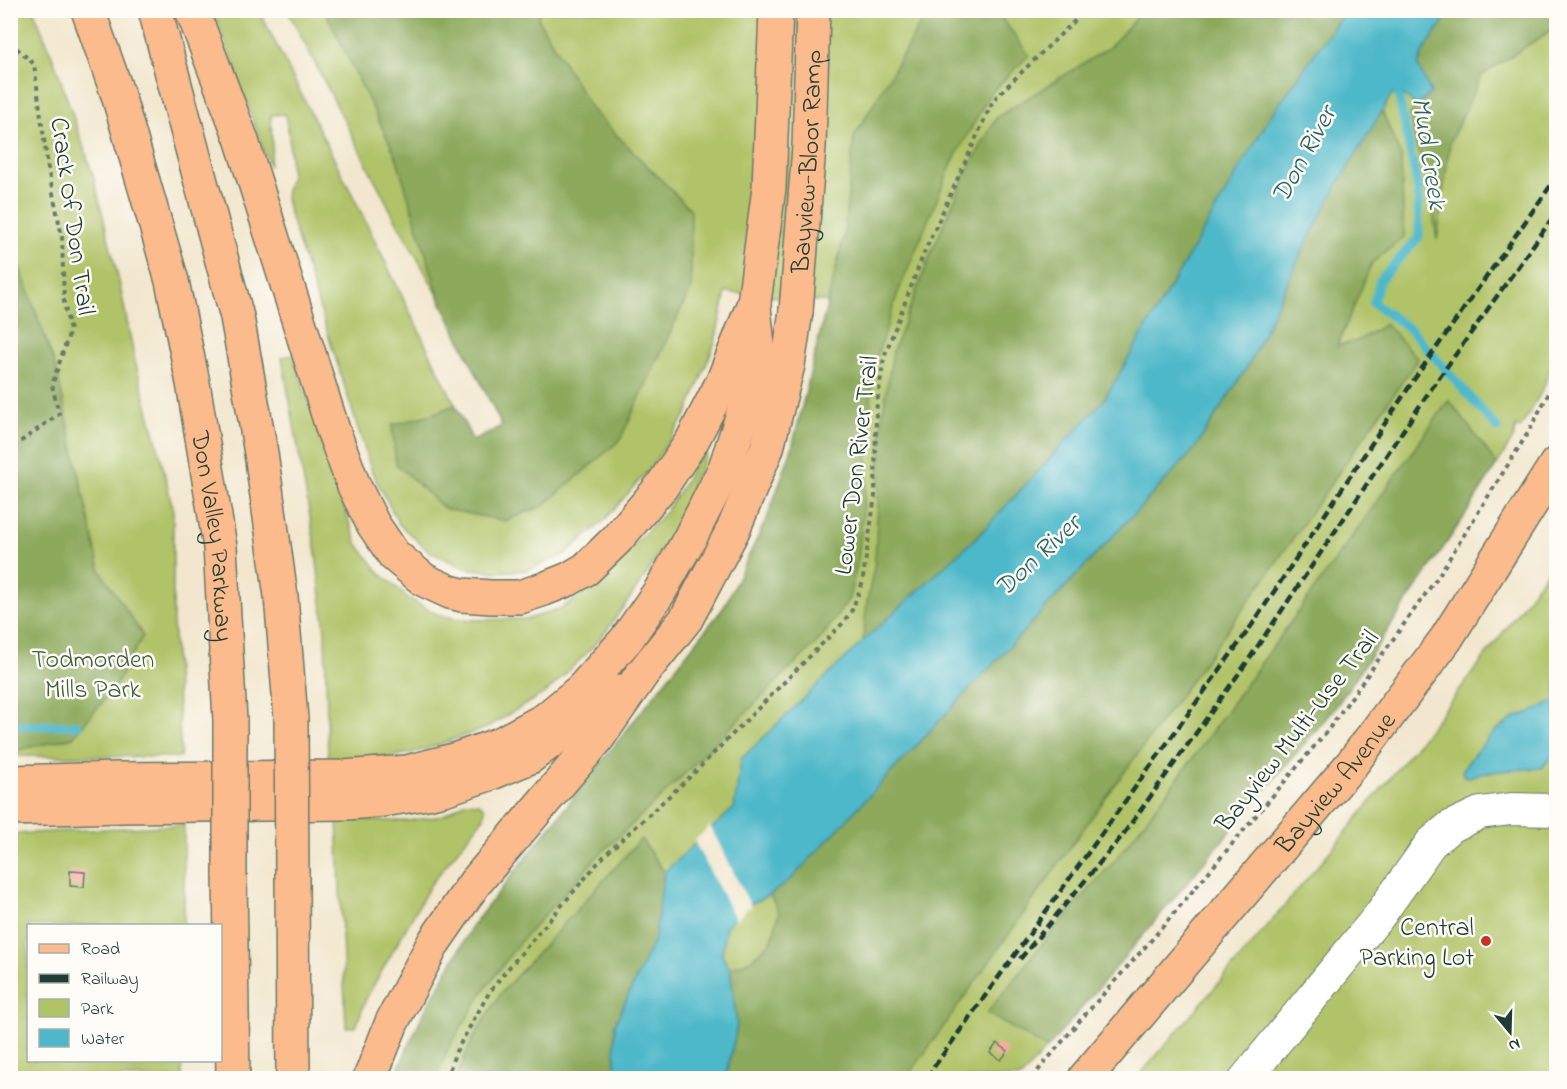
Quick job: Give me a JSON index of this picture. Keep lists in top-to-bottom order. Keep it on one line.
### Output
{"streets":{"main road":["Bayview-Bloor Ramp","Don Valley Parkway","Bayview Avenue"],"path":["Crack Of Don Trail","Lower Don River Trail","Bayview Multi-Use Trail"]},"water":["Mud Creek","Don River"],"parks":["Todmorden Mills Park"],"places":["Central Parking Lot"],"legend":["Road","Railway","Park","Water"],"north":"bottom"}
